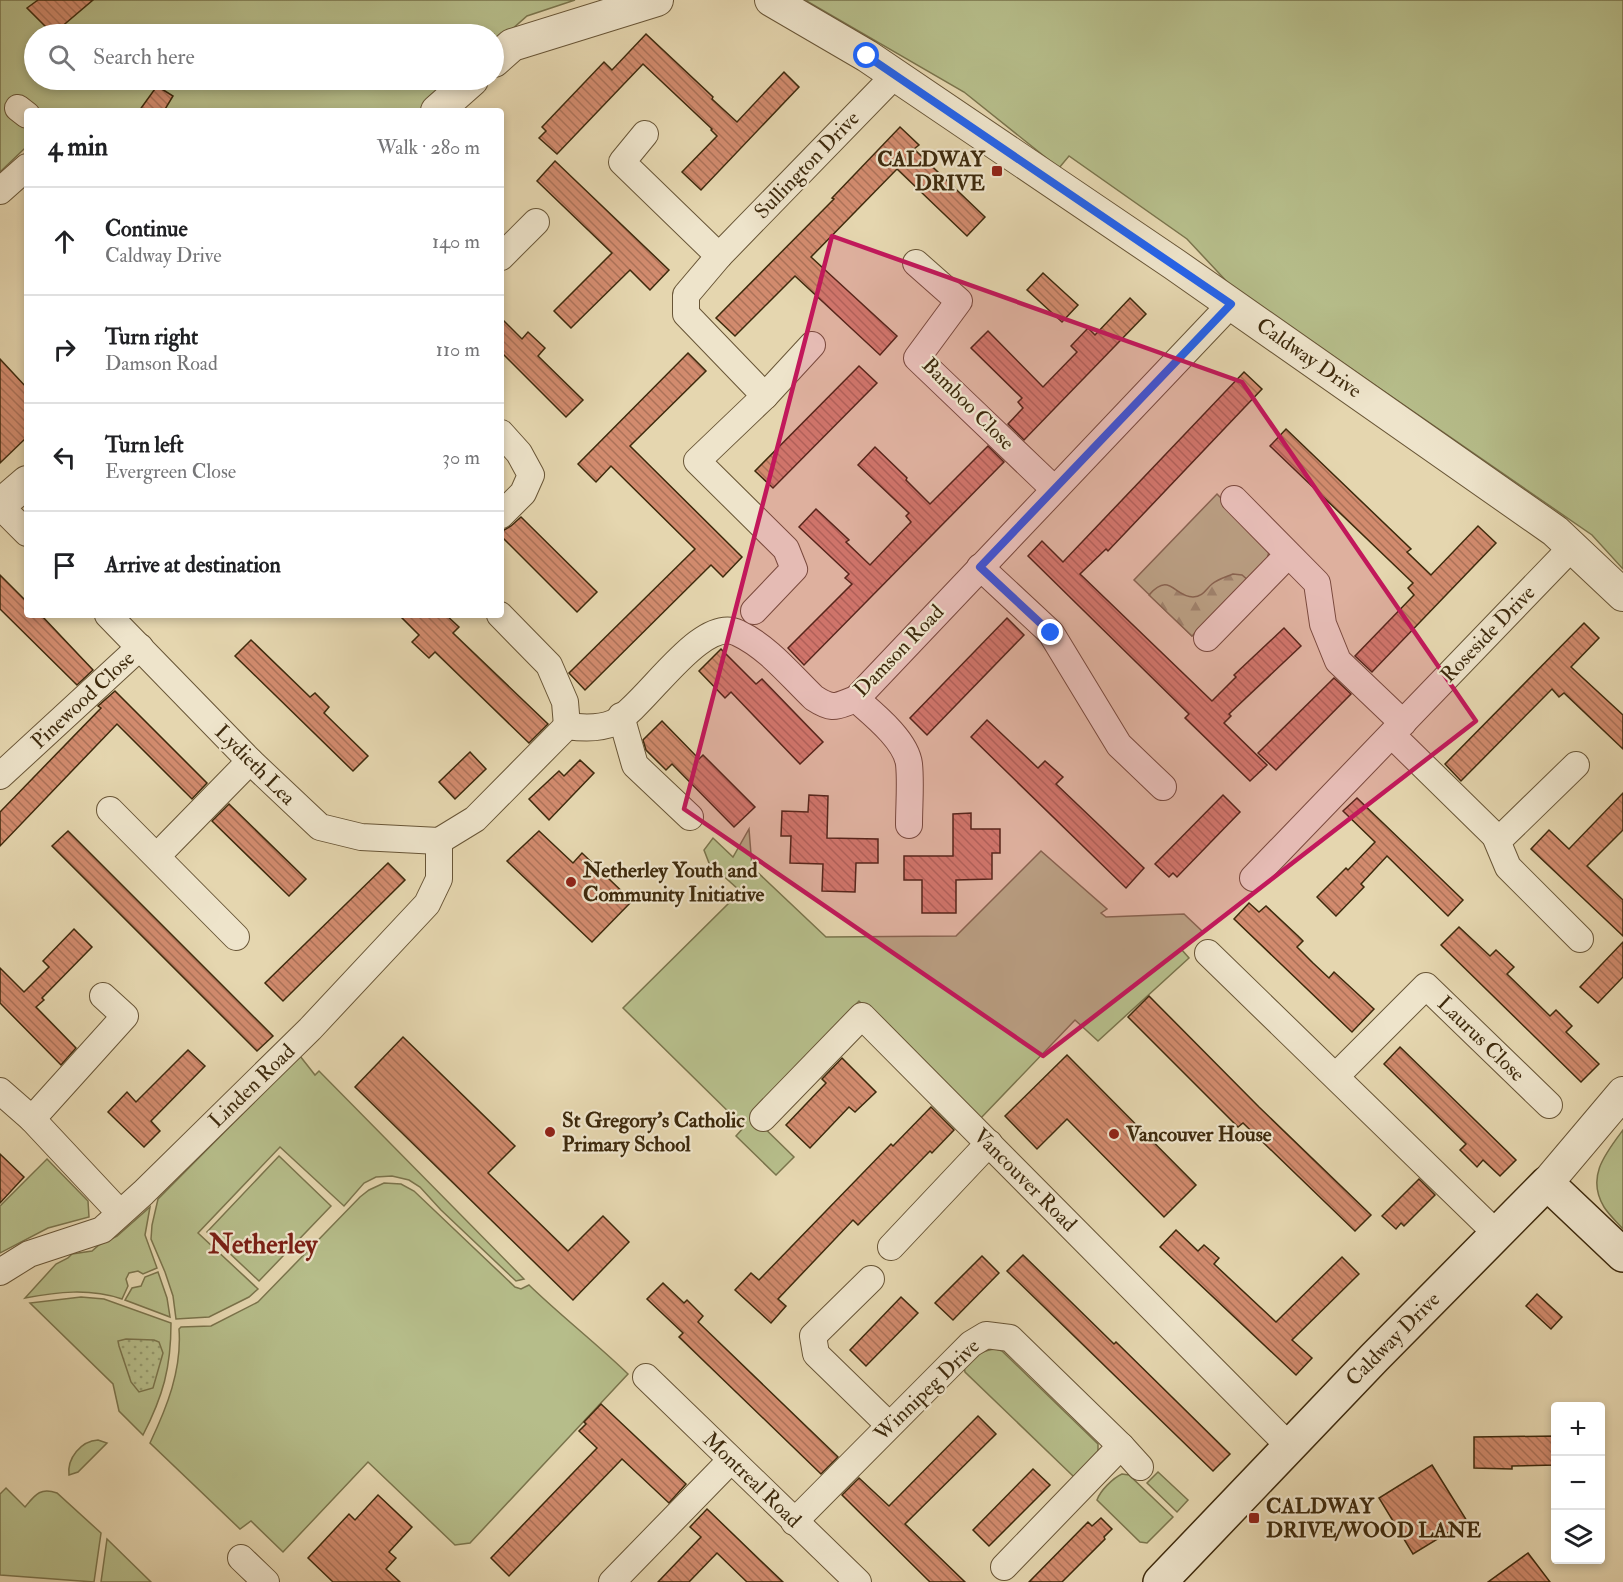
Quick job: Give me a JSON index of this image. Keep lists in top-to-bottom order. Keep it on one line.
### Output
{"streets":{"main road":["Caldway Drive"],"street":["Sullington Drive","Bamboo Close","Roseside Drive","Damson Road","Pinewood Close","Lydieth Lea","Laurus Close","Linden Road","Vancouver Road","Winnipeg Drive","Montreal Road"]},"crossings":[["Sullington Drive","Caldway Drive"],["Caldway Drive","Roseside Drive"],["Caldway Drive","Damson Road"],["Caldway Drive","Vancouver Road"],["Bamboo Close","Damson Road"],["Pinewood Close","Lydieth Lea"],["Lydieth Lea","Linden Road"],["Winnipeg Drive","Montreal Road"]],"districts":["Netherley"],"places":{"transit":["CALDWAY DRIVE","CALDWAY DRIVE/WOOD LANE"],"other":["Netherley Youth and Community Initiative","St Gregory's Catholic Primary School","Vancouver House"]},"page":{"search":"Search here","heading":["4 min","Walk · 280 m"],"list":[["Continue","Caldway Drive","140 m"],["Turn right","Damson Road","110 m"],["Turn left","Evergreen Close","30 m"],"Arrive at destination"],"map_buttons":["+","−"]}}
